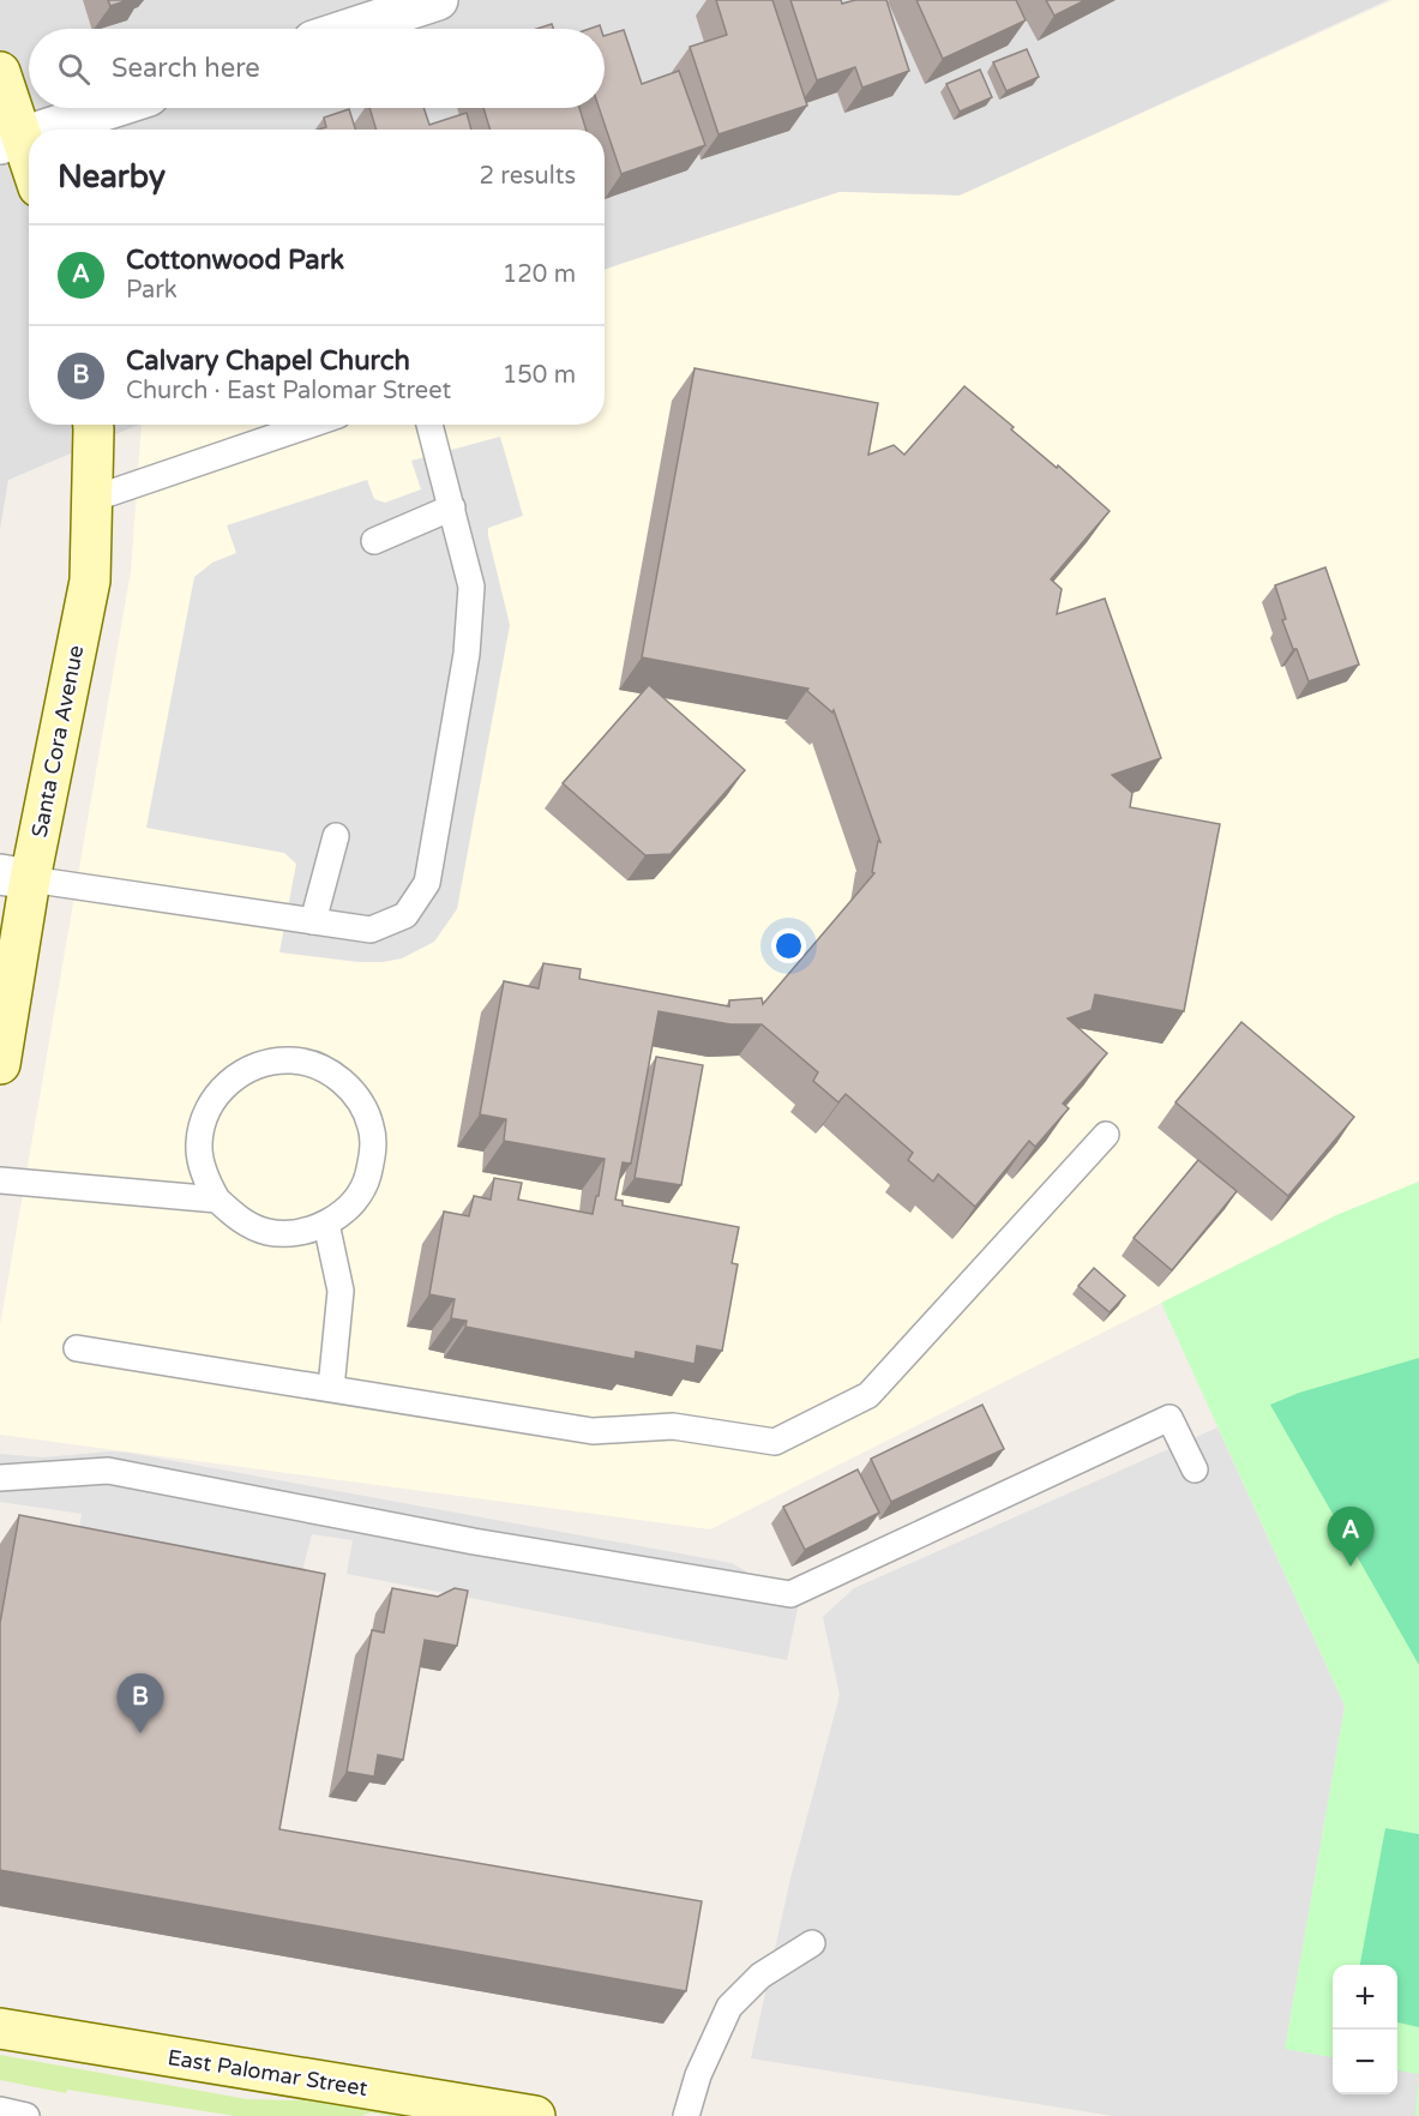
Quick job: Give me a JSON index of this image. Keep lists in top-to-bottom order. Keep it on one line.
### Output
{"streets":{"street":["Santa Cora Avenue","East Palomar Street"]},"page":{"search":"Search here","heading":["Nearby","2 results"],"list":[{"mark":"A","name":"Cottonwood Park","note":"Park","value":"120 m"},{"mark":"B","name":"Calvary Chapel Church","note":"Church · East Palomar Street","value":"150 m"}],"pins":["A","B"],"map_buttons":["+","−"]}}
